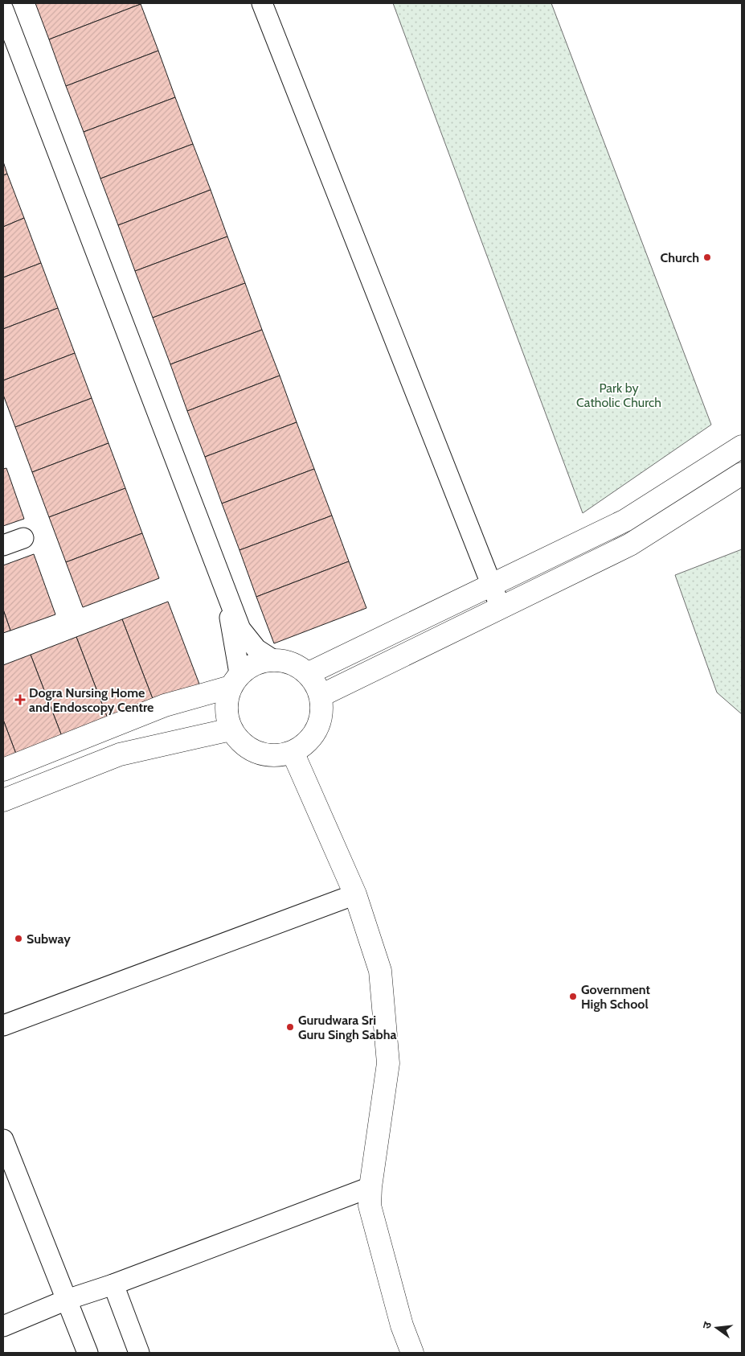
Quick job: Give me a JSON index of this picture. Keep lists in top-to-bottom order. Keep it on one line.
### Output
{"parks":["Park by Catholic Church"],"places":{"other":["Church","Subway","Government High School","Gurudwara Sri Guru Singh Sabha"],"health":["Dogra Nursing Home and Endoscopy Centre"]},"north":"left"}
